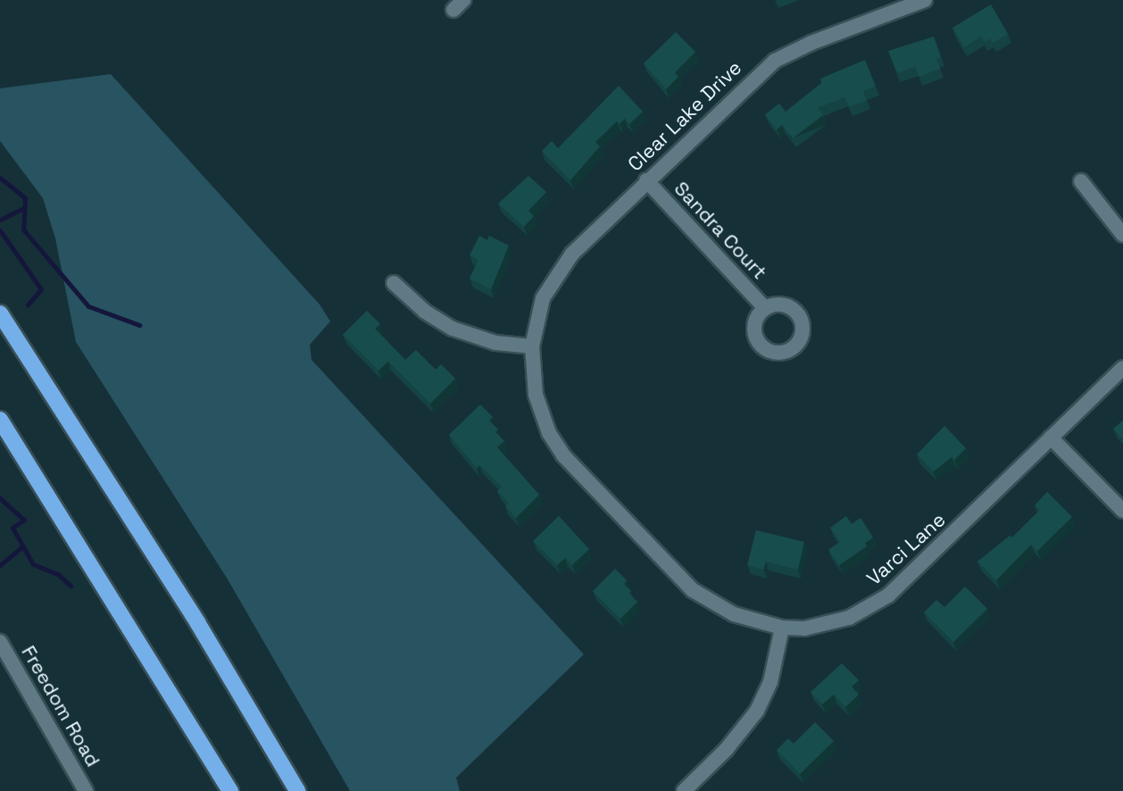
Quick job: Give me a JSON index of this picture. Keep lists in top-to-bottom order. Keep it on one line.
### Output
{"streets":{"street":["Clear Lake Drive","Sandra Court","Varci Lane","Freedom Road"]},"crossings":[["Clear Lake Drive","Sandra Court"],["Clear Lake Drive","Varci Lane"]]}
